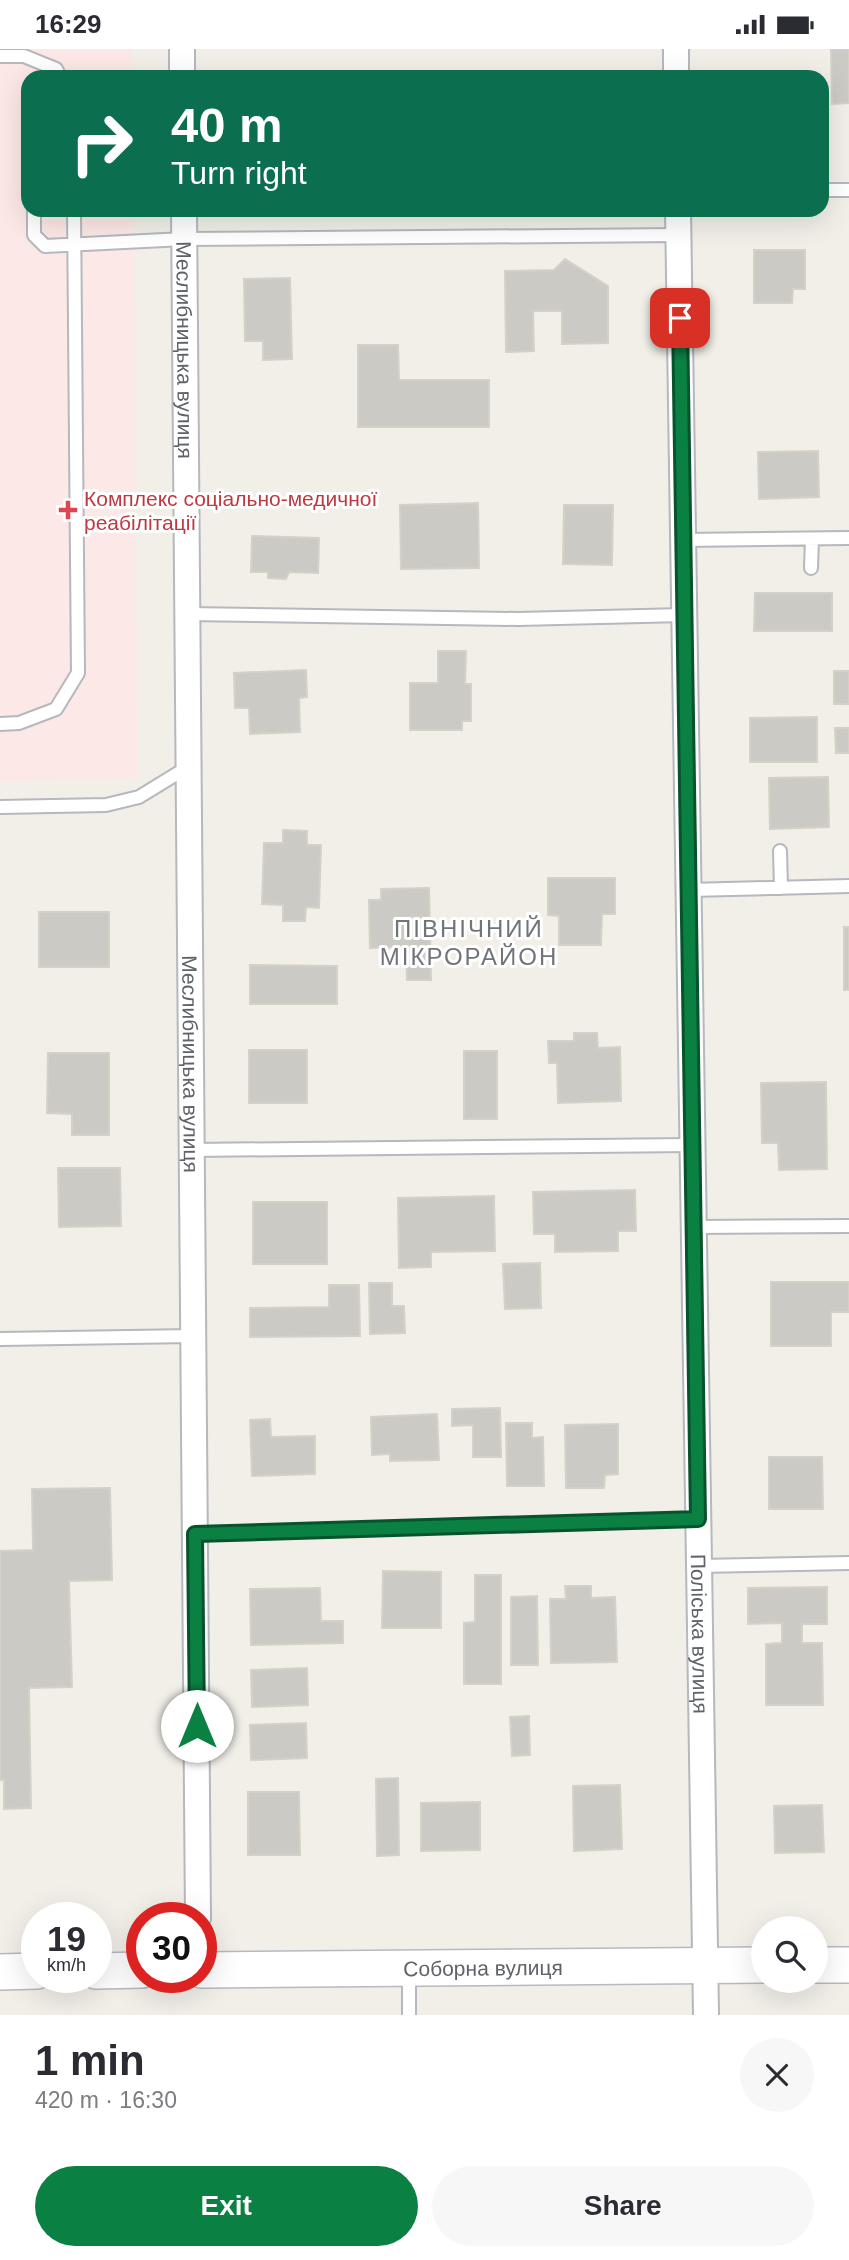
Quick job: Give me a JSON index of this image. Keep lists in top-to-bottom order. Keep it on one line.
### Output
{"streets":{"main road":["Соборна вулиця"],"street":["Меслибницька вулиця","Поліська вулиця"]},"crossings":[["Поліська вулиця","Соборна вулиця"]],"districts":["ПІВНІЧНИЙ МІКРОРАЙОН"],"places":{"health":["Комплекс соціально-медичної реабілітації"]},"page":{"status":"16:29","turn":["40 m","Turn right"],"speed":"19 km/h","limit":"30","heading":["1 min","420 m · 16:30"],"buttons":["Exit","Share"]}}
